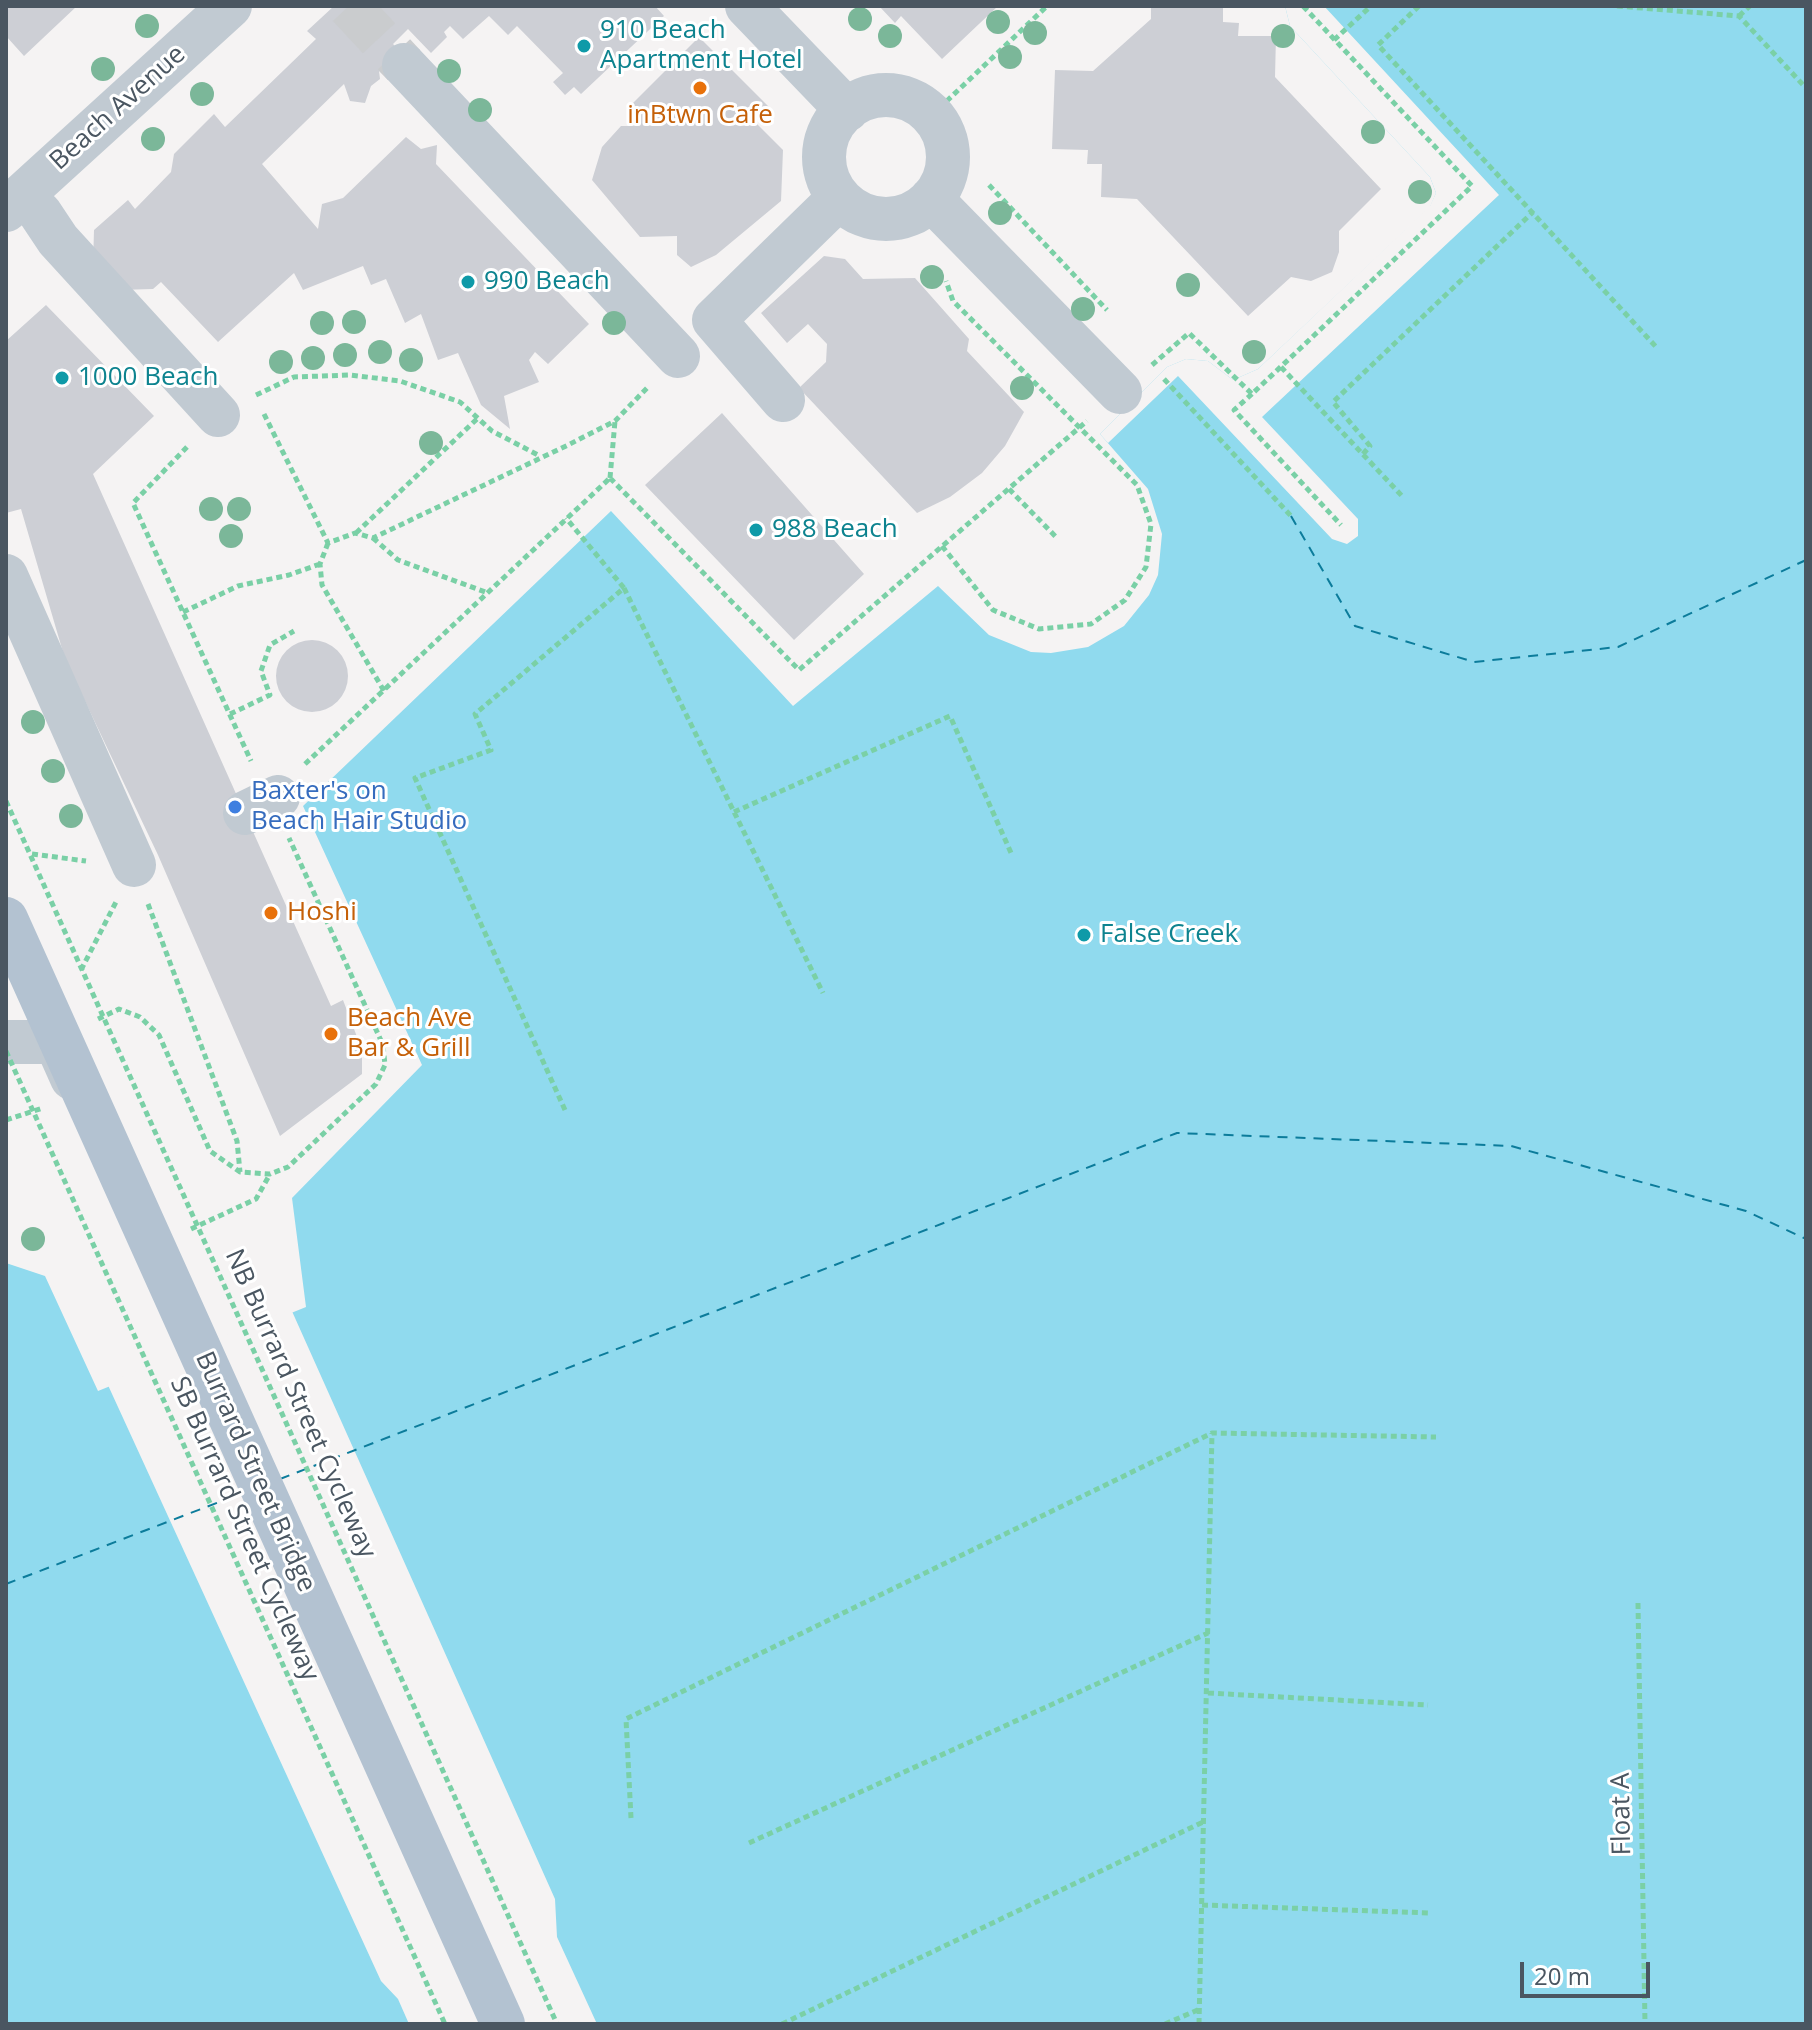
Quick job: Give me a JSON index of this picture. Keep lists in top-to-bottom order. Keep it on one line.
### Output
{"streets":{"main road":["Burrard Street Bridge"],"street":["Beach Avenue"],"path":["NB Burrard Street Cycleway","SB Burrard Street Cycleway","Float A"]},"places":["910 Beach Apartment Hotel","inBtwn Cafe","990 Beach","1000 Beach","988 Beach","Baxter's on Beach Hair Studio","Hoshi","False Creek","Beach Ave Bar & Grill"],"scale_bar":"20 m"}
